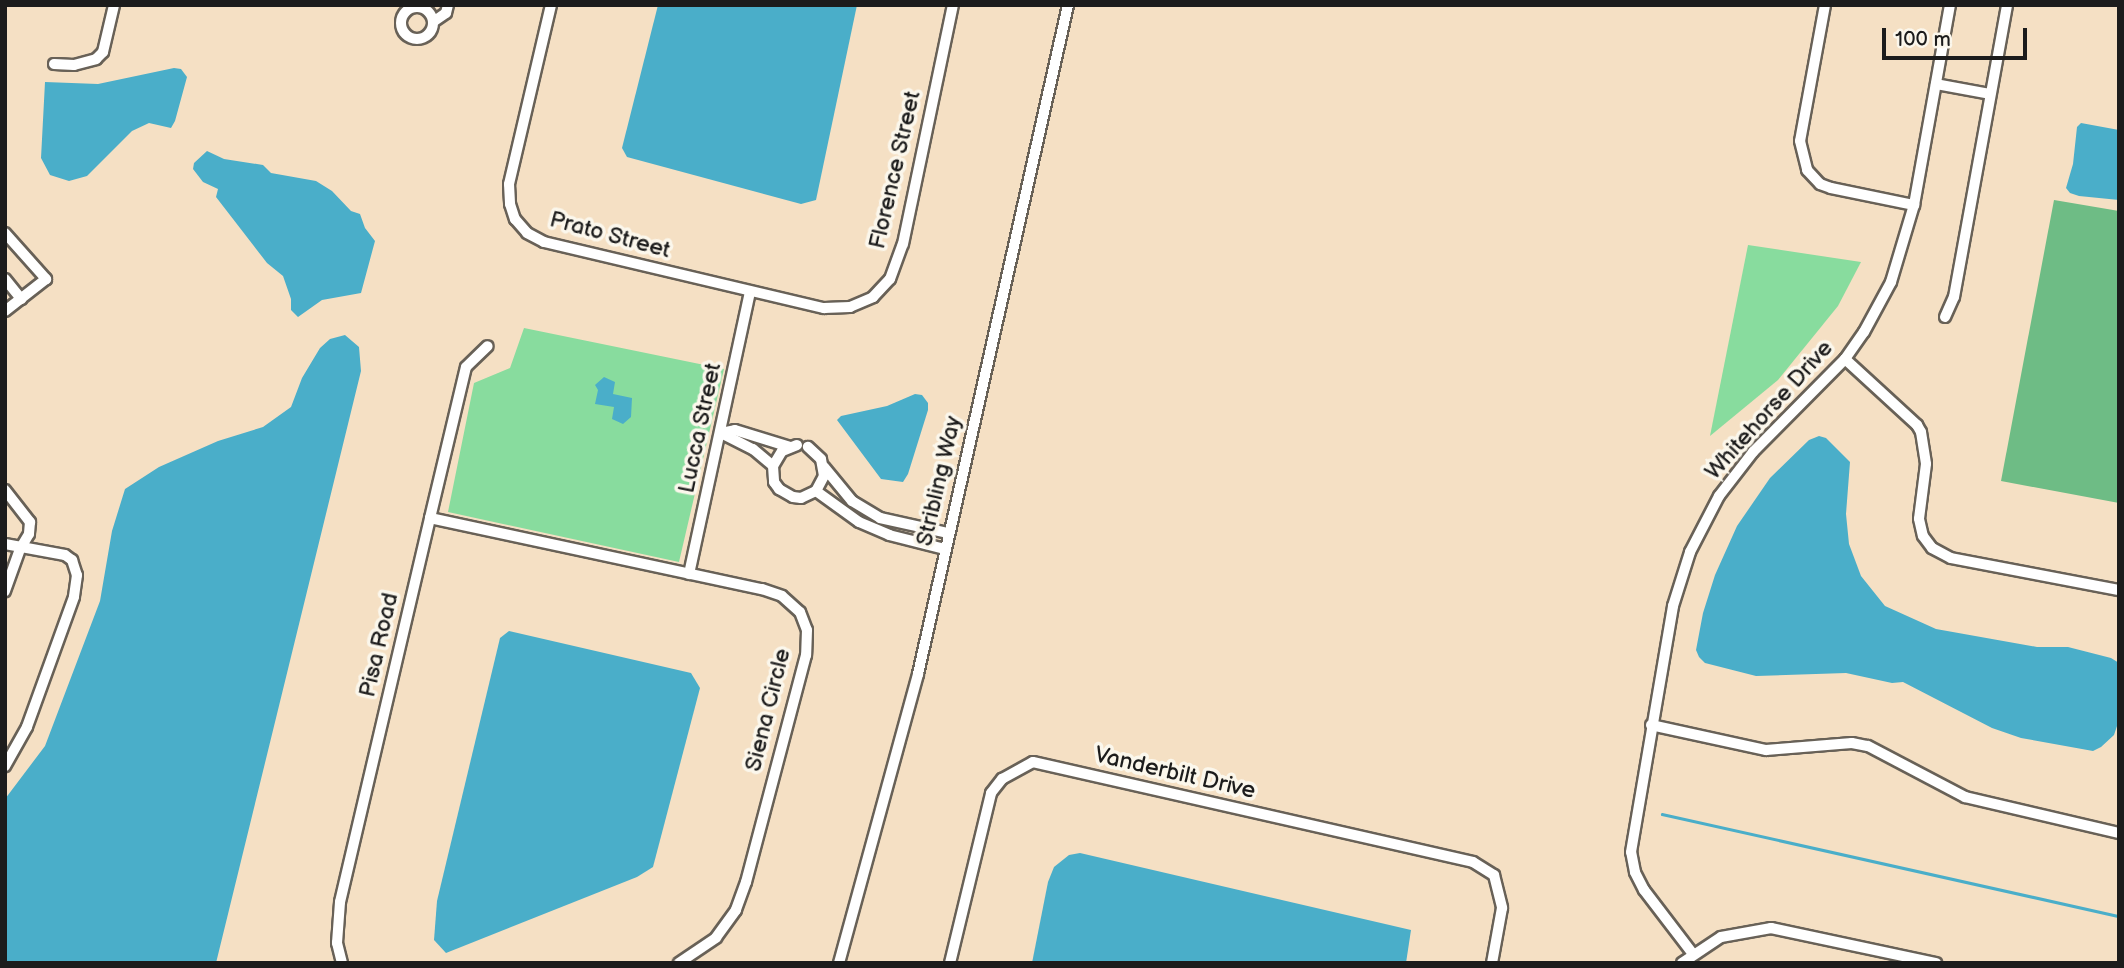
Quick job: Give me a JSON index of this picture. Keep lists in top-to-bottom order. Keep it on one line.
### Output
{"streets":{"street":["Florence Street","Prato Street","Whitehorse Drive","Lucca Street","Stribling Way","Pisa Road","Siena Circle","Vanderbilt Drive"]},"crossings":[["Florence Street","Prato Street"],["Florence Street","Lucca Street"],["Prato Street","Lucca Street"],["Lucca Street","Siena Circle"],["Pisa Road","Siena Circle"]],"scale_bar":"100 m"}
